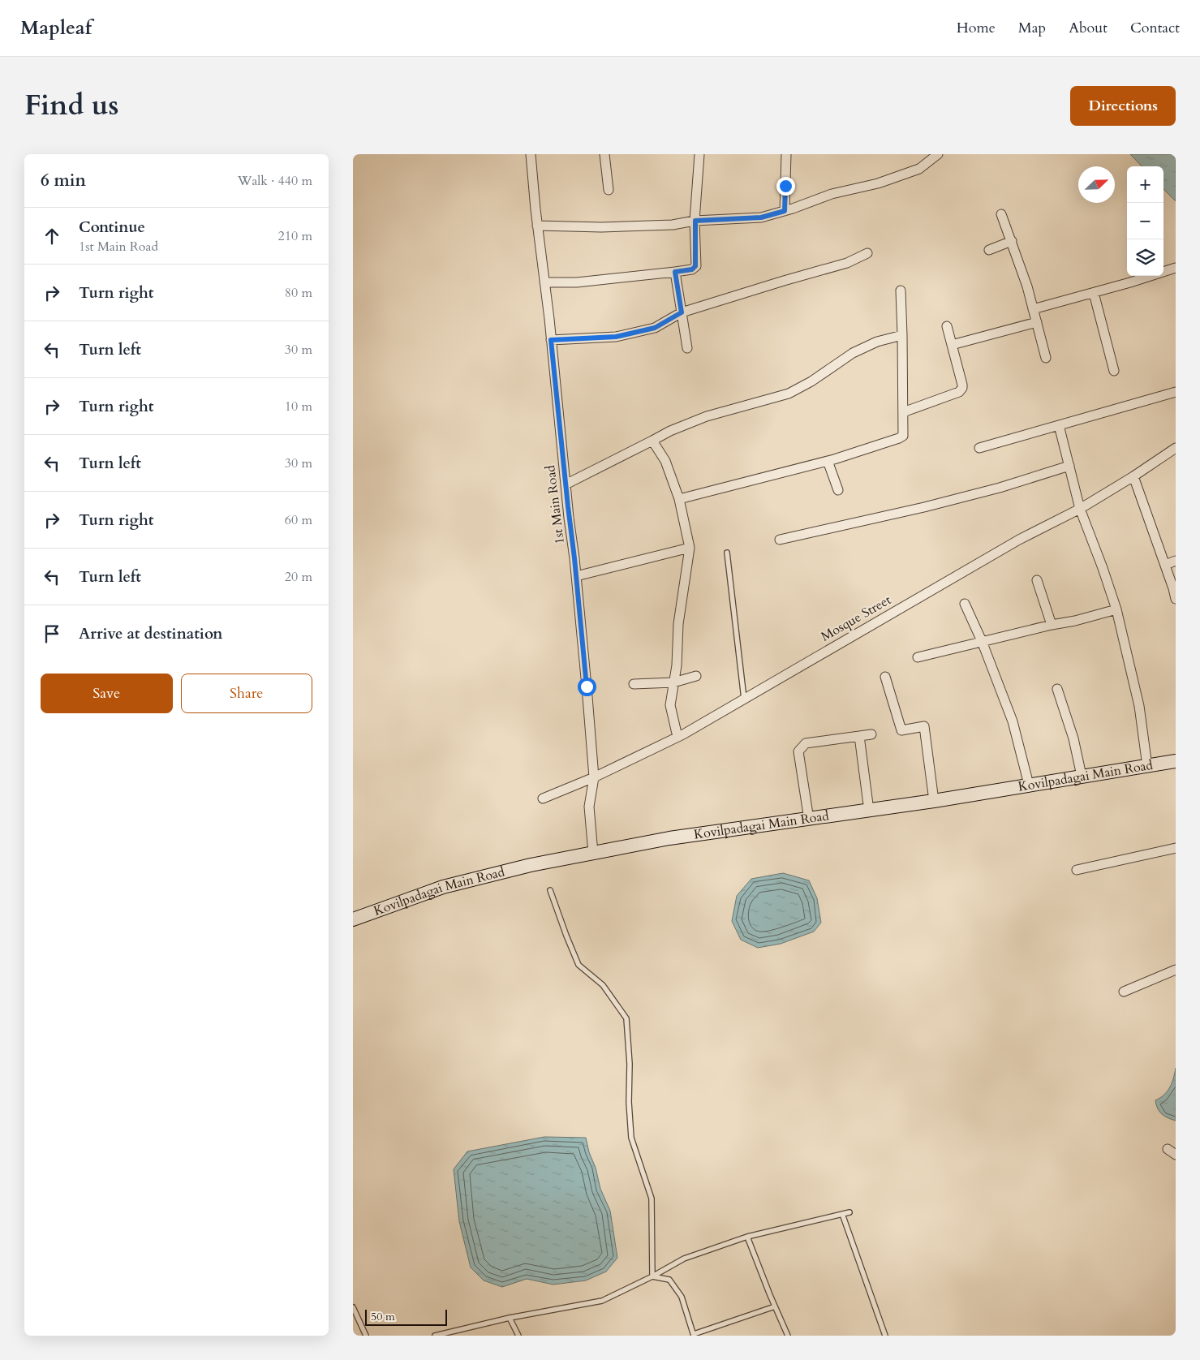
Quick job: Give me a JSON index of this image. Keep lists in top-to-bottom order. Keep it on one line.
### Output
{"streets":{"main road":["Kovilpadagai Main Road"],"street":["1st Main Road","Mosque Street"]},"crossings":[["1st Main Road","Mosque Street"],["1st Main Road","Kovilpadagai Main Road"]],"scale_bar":"50 m","north":"top right","page":{"header":"Mapleaf","nav":["Home","Map","About","Contact"],"title":"Find us","buttons":["Directions",["Save","Share"]],"heading":["6 min","Walk · 440 m"],"map_buttons":["+","−"],"list":[["Continue","1st Main Road","210 m"],["Turn right","80 m"],["Turn left","30 m"],["Turn right","10 m"],["Turn left","30 m"],["Turn right","60 m"],["Turn left","20 m"],"Arrive at destination"],"scale":"50 m"}}
